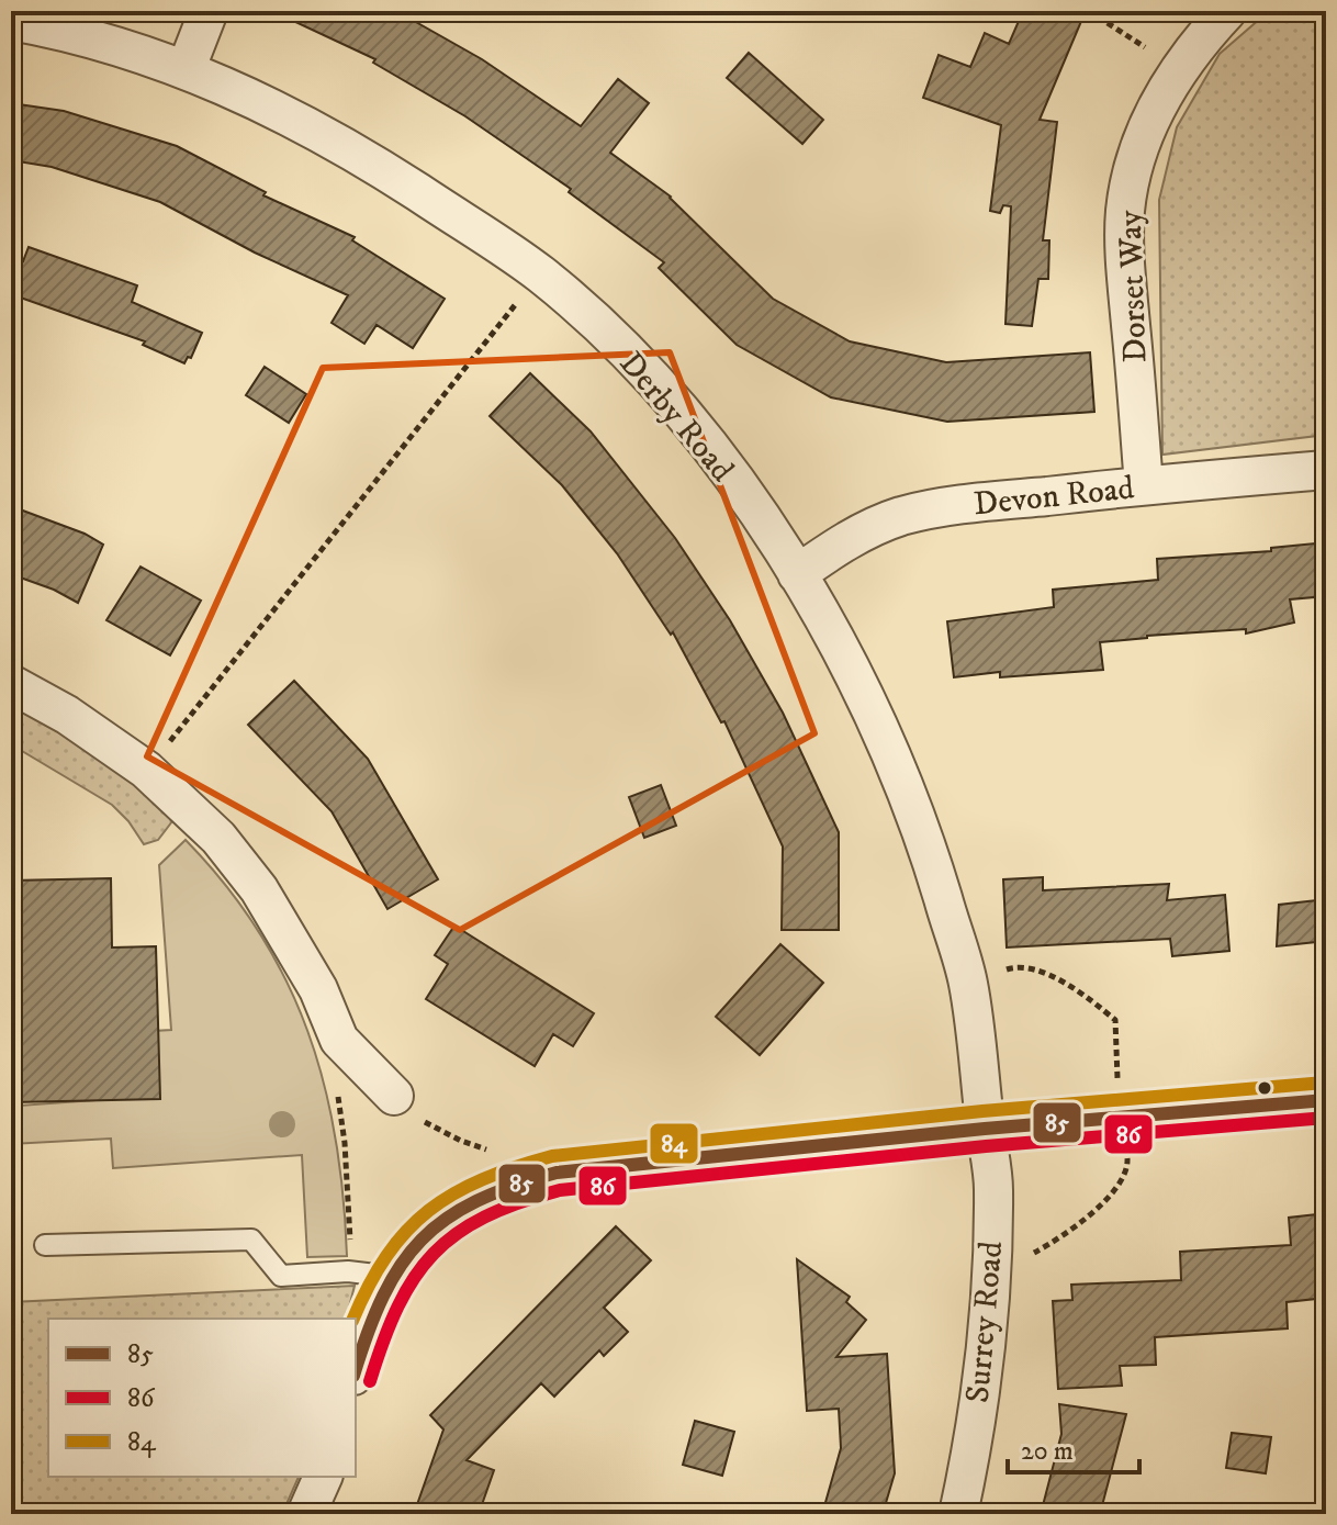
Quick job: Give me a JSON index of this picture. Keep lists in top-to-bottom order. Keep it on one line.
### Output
{"streets":{"street":["Dorset Way","Derby Road","Devon Road","Surrey Road"]},"crossings":[["Dorset Way","Devon Road"],["Derby Road","Devon Road"],["Derby Road","Surrey Road"]],"lines":["transit line 84","transit line 85","transit line 86"],"legend":["85","86","84"],"scale_bar":"20 m"}
